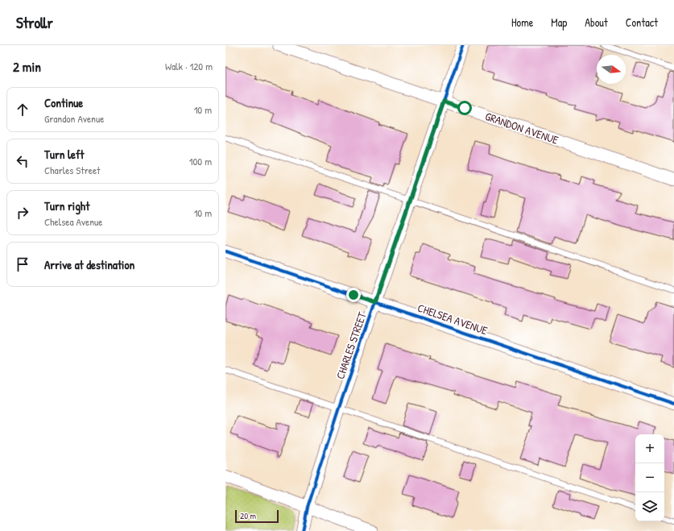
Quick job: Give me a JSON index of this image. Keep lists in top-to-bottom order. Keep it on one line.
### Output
{"streets":{"street":["GRANDON AVENUE","CHELSEA AVENUE","CHARLES STREET"]},"crossings":[["GRANDON AVENUE","CHARLES STREET"],["CHELSEA AVENUE","CHARLES STREET"]],"scale_bar":"20 m","north":"right","page":{"header":"Strollr","nav":["Home","Map","About","Contact"],"heading":["2 min","Walk · 120 m"],"list":[["Continue","Grandon Avenue","10 m"],["Turn left","Charles Street","100 m"],["Turn right","Chelsea Avenue","10 m"],"Arrive at destination"],"map_buttons":["+","−"],"scale":"20 m"}}
